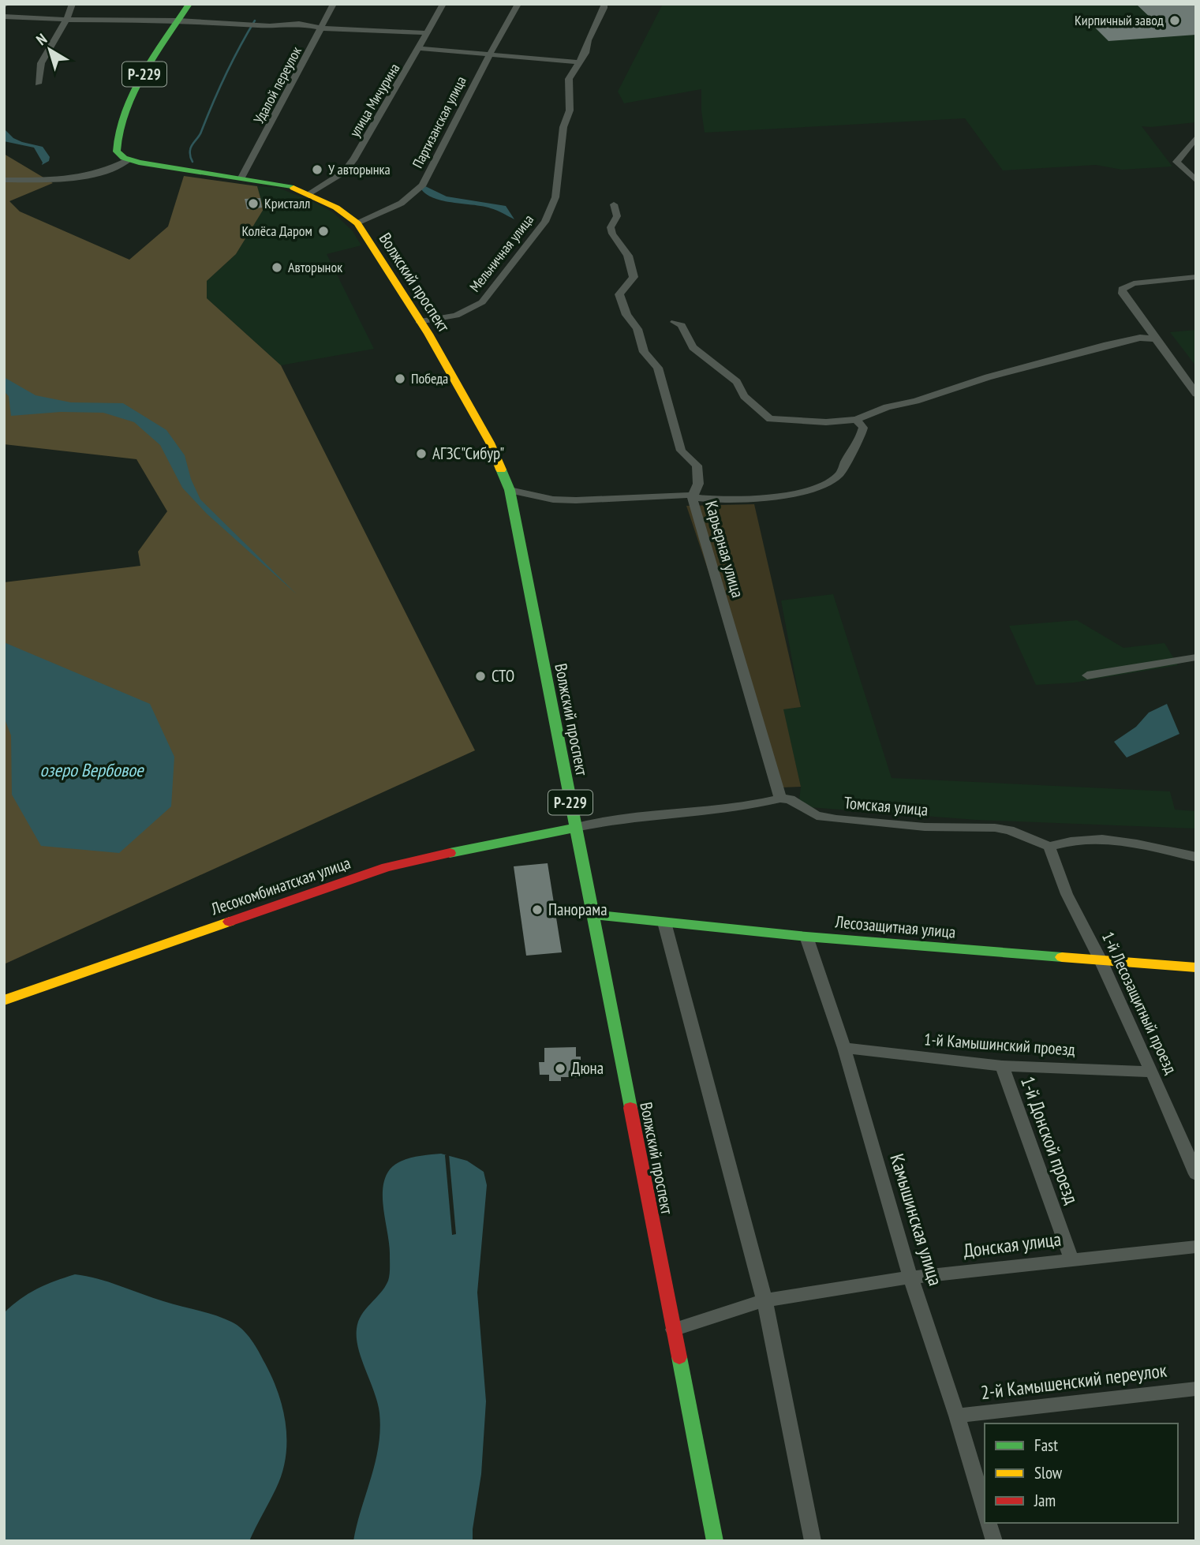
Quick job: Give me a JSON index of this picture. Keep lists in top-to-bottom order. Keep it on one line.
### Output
{"streets":{"main road":["Р-229","Волжский проспект","Лесокомбинатская улица","Лесозащитная улица"],"street":["Удалой переулок","улица Мичурина","Партизанская улица","Мельничная улица","Карьерная улица","Томская улица","1-й Лесозащитный проезд","1-й Камышинский проезд","1-й Донской проезд","Камышинская улица","Донская улица","2-й Камышенский переулок"]},"crossings":[["Р-229","Волжский проспект"],["Удалой переулок","Волжский проспект"],["улица Мичурина","Волжский проспект"],["Партизанская улица","Волжский проспект"],["Мельничная улица","Волжский проспект"],["Волжский проспект","Лесокомбинатская улица"],["Волжский проспект","Лесозащитная улица"],["Волжский проспект","Донская улица"],["Карьерная улица","Томская улица"],["Томская улица","1-й Лесозащитный проезд"],["Лесозащитная улица","1-й Лесозащитный проезд"],["Лесозащитная улица","Камышинская улица"],["1-й Лесозащитный проезд","1-й Камышинский проезд"],["1-й Камышинский проезд","1-й Донской проезд"],["1-й Камышинский проезд","Камышинская улица"],["1-й Донской проезд","Донская улица"],["Камышинская улица","Донская улица"],["Камышинская улица","2-й Камышенский переулок"]],"water":["озеро Вербовое"],"places":["Кирпичный завод","У авторынка","Кристалл","Колёса Даром","Авторынок","Победа","АГЗС\"Сибур\"","СТО","Панорама","Дюна"],"legend":["Fast","Slow","Jam"],"north":"top left"}
